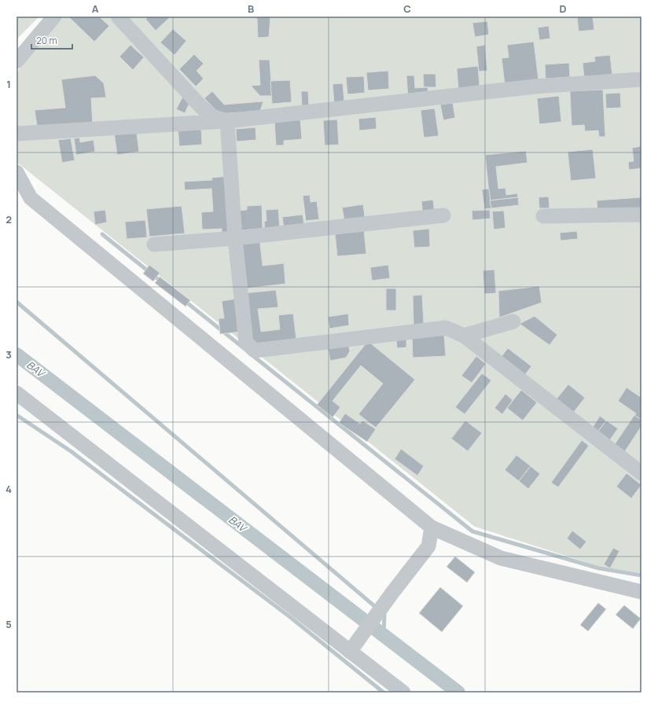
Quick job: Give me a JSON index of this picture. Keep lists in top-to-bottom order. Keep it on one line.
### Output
{"water":["BAV"],"scale_bar":"20 m","grid":{"columns":["A","B","C","D"],"rows":["1","2","3","4","5"]}}
